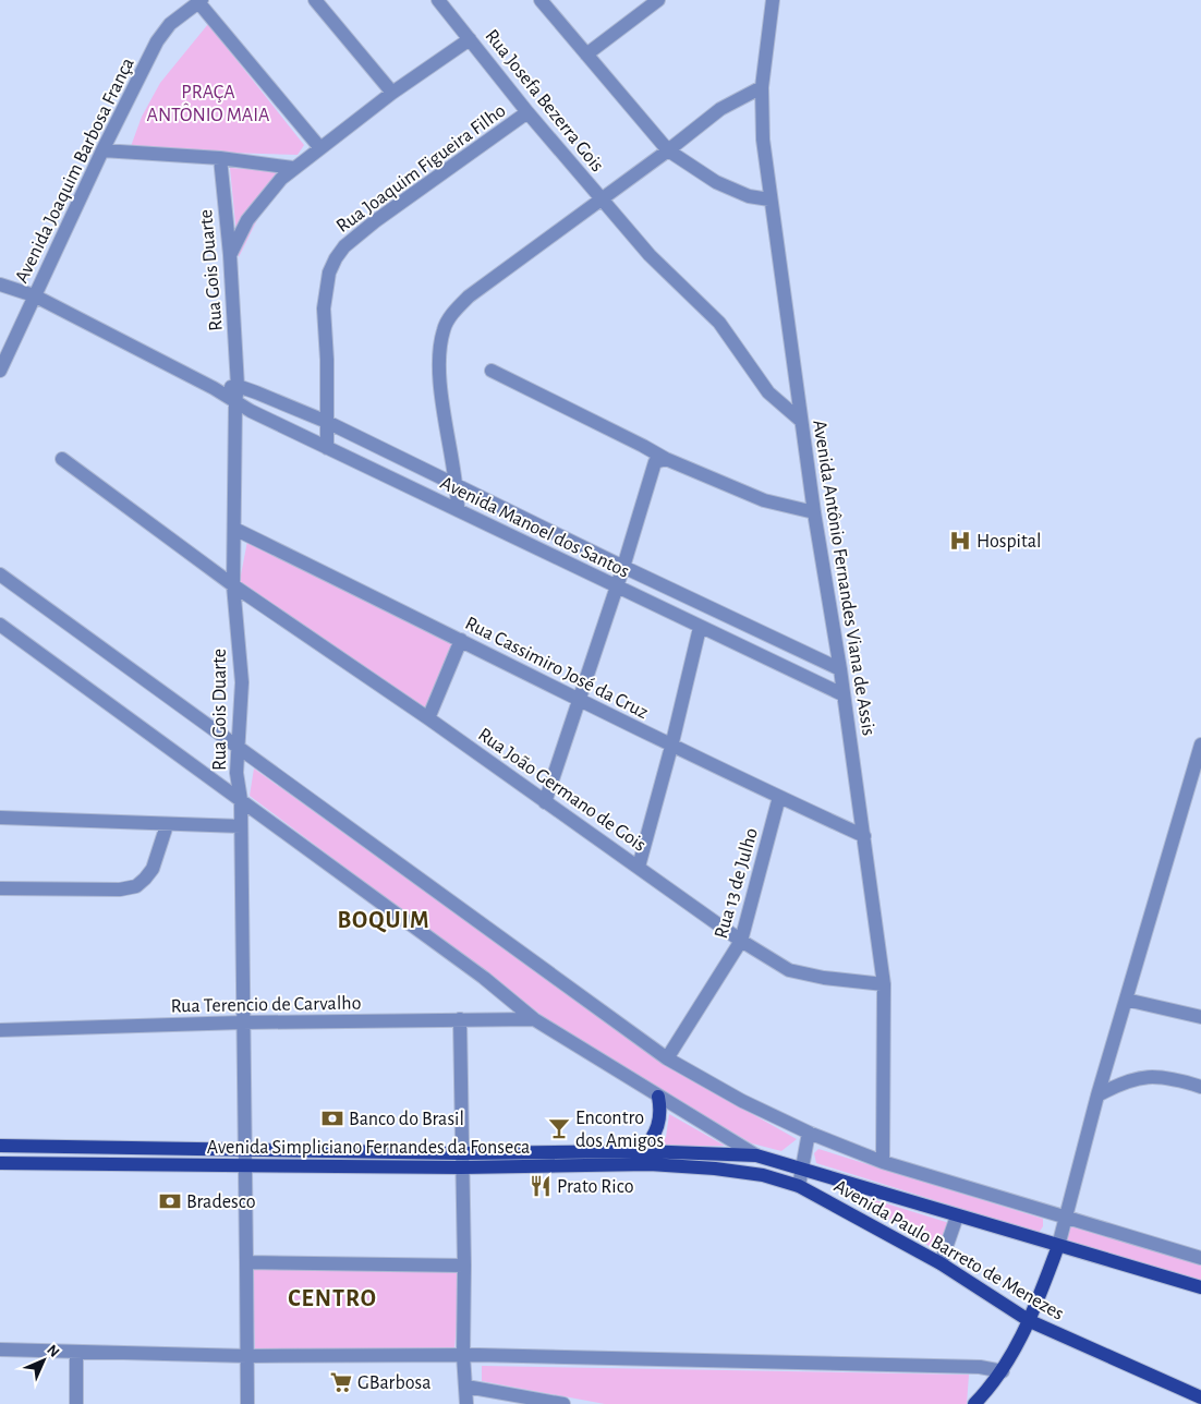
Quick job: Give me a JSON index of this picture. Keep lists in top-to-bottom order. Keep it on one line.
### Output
{"streets":{"main road":["Avenida Simpliciano Fernandes da Fonseca","Avenida Paulo Barreto de Menezes"],"street":["Rua Josefa Bezerra Gois","Rua Joaquim Figueira Filho","Avenida Joaquim Barbosa França","Rua Gois Duarte","Avenida Manoel dos Santos","Avenida Antônio Fernandes Viana de Assis","Rua Cassimiro José da Cruz","Rua João Germano de Gois","Rua 13 de Julho","Rua Terencio de Carvalho"]},"crossings":[["Rua Josefa Bezerra Gois","Rua Joaquim Figueira Filho"],["Rua Josefa Bezerra Gois","Avenida Antônio Fernandes Viana de Assis"],["Rua Joaquim Figueira Filho","Avenida Manoel dos Santos"],["Avenida Joaquim Barbosa França","Avenida Manoel dos Santos"],["Rua Gois Duarte","Avenida Manoel dos Santos"],["Rua Gois Duarte","Rua Cassimiro José da Cruz"],["Rua Gois Duarte","Rua João Germano de Gois"],["Rua Gois Duarte","Rua Terencio de Carvalho"],["Rua Gois Duarte","Avenida Simpliciano Fernandes da Fonseca"],["Avenida Manoel dos Santos","Avenida Antônio Fernandes Viana de Assis"],["Avenida Antônio Fernandes Viana de Assis","Rua Cassimiro José da Cruz"],["Avenida Antônio Fernandes Viana de Assis","Rua João Germano de Gois"],["Rua Cassimiro José da Cruz","Rua 13 de Julho"],["Rua João Germano de Gois","Rua 13 de Julho"],["Avenida Simpliciano Fernandes da Fonseca","Avenida Paulo Barreto de Menezes"]],"districts":["BOQUIM","CENTRO"],"parks":["PRAÇA ANTÔNIO MAIA"],"places":{"hospital":["Hospital"],"bank":["Banco do Brasil","Bradesco"],"bar":["Encontro dos Amigos"],"restaurant":["Prato Rico"],"supermarket":["GBarbosa"]},"north":"top right"}
